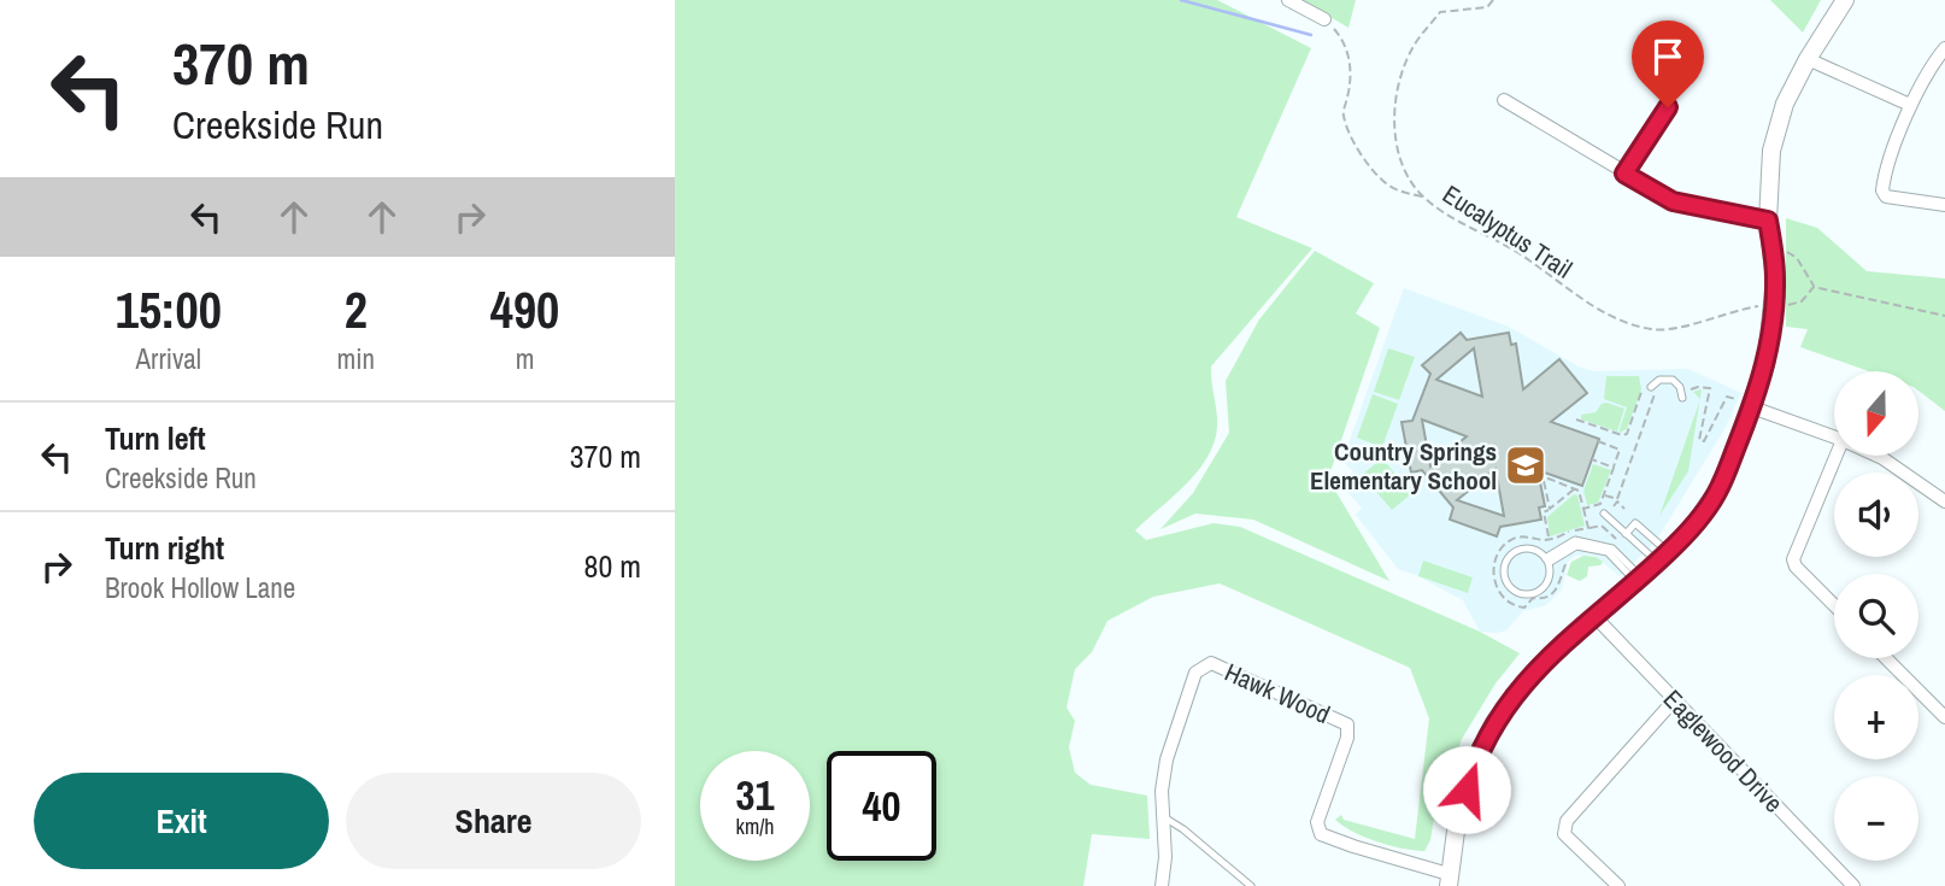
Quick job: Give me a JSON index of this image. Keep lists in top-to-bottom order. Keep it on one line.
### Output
{"streets":{"street":["Hawk Wood","Eaglewood Drive"],"path":["Eucalyptus Trail"]},"places":{"school or university":["Country Springs Elementary School"]},"north":"bottom","page":{"turn":["370 m","Creekside Run"],"eta":["15:00","Arrival","2","min","490","m"],"map_buttons":["+","−"],"list":[{"name":"Turn left","note":"Creekside Run","value":"370 m"},{"name":"Turn right","note":"Brook Hollow Lane","value":"80 m"}],"speed":"31 km/h","limit":"40","buttons":["Exit","Share"]}}
